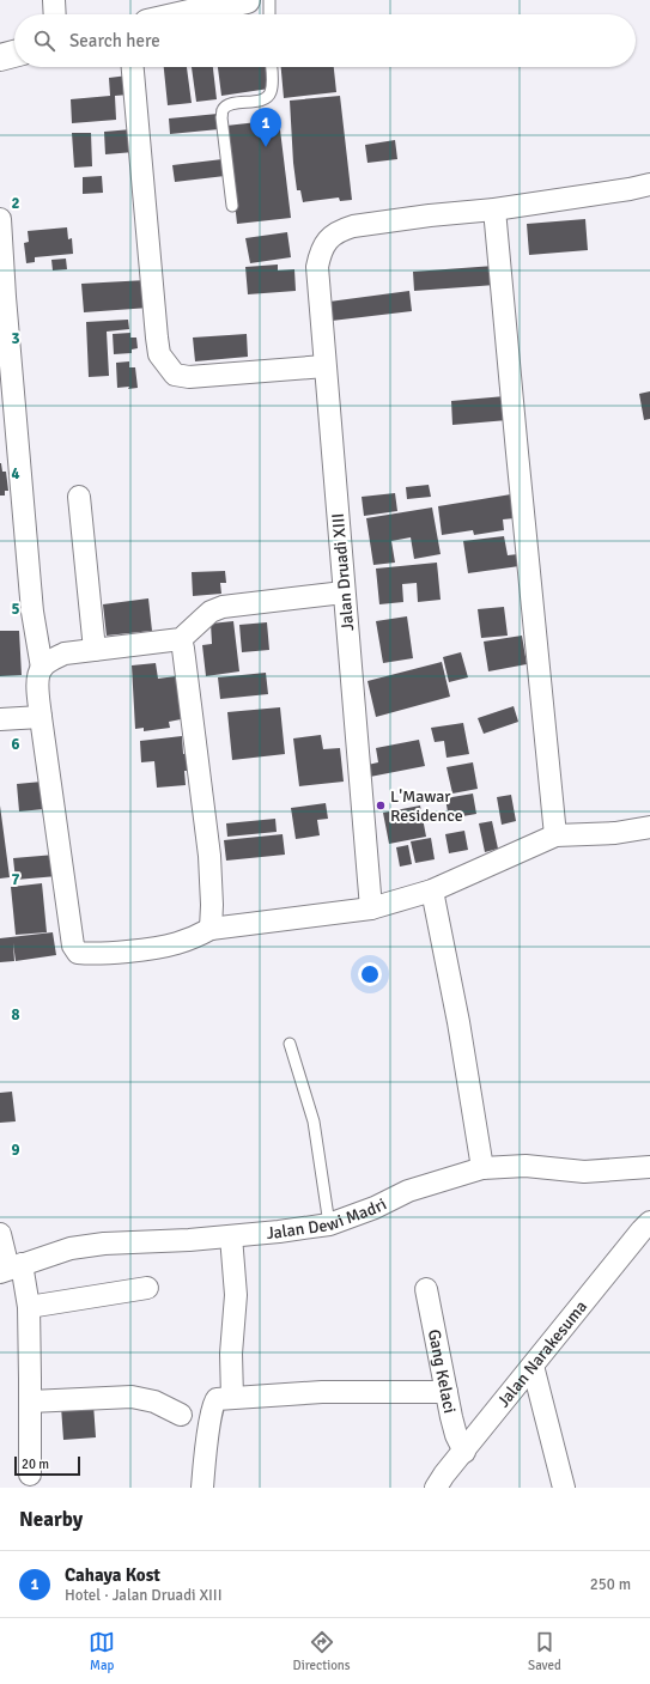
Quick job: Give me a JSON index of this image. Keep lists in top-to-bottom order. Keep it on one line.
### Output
{"streets":{"street":["Jalan Druadi XIII","Jalan Dewi Madri","Jalan Narakesuma","Gang Kelaci"]},"crossings":[["Jalan Narakesuma","Gang Kelaci"]],"places":["L'Mawar Residence"],"scale_bar":"20 m","page":{"search":"Search here","pins":"1","scale":"20 m","heading":"Nearby","list":[{"mark":"1","name":"Cahaya Kost","note":"Hotel · Jalan Druadi XIII","value":"250 m"}],"nav":["Map","Directions","Saved"]},"grid":{"rows":["2","3","4","5","6","7","8","9"]}}
